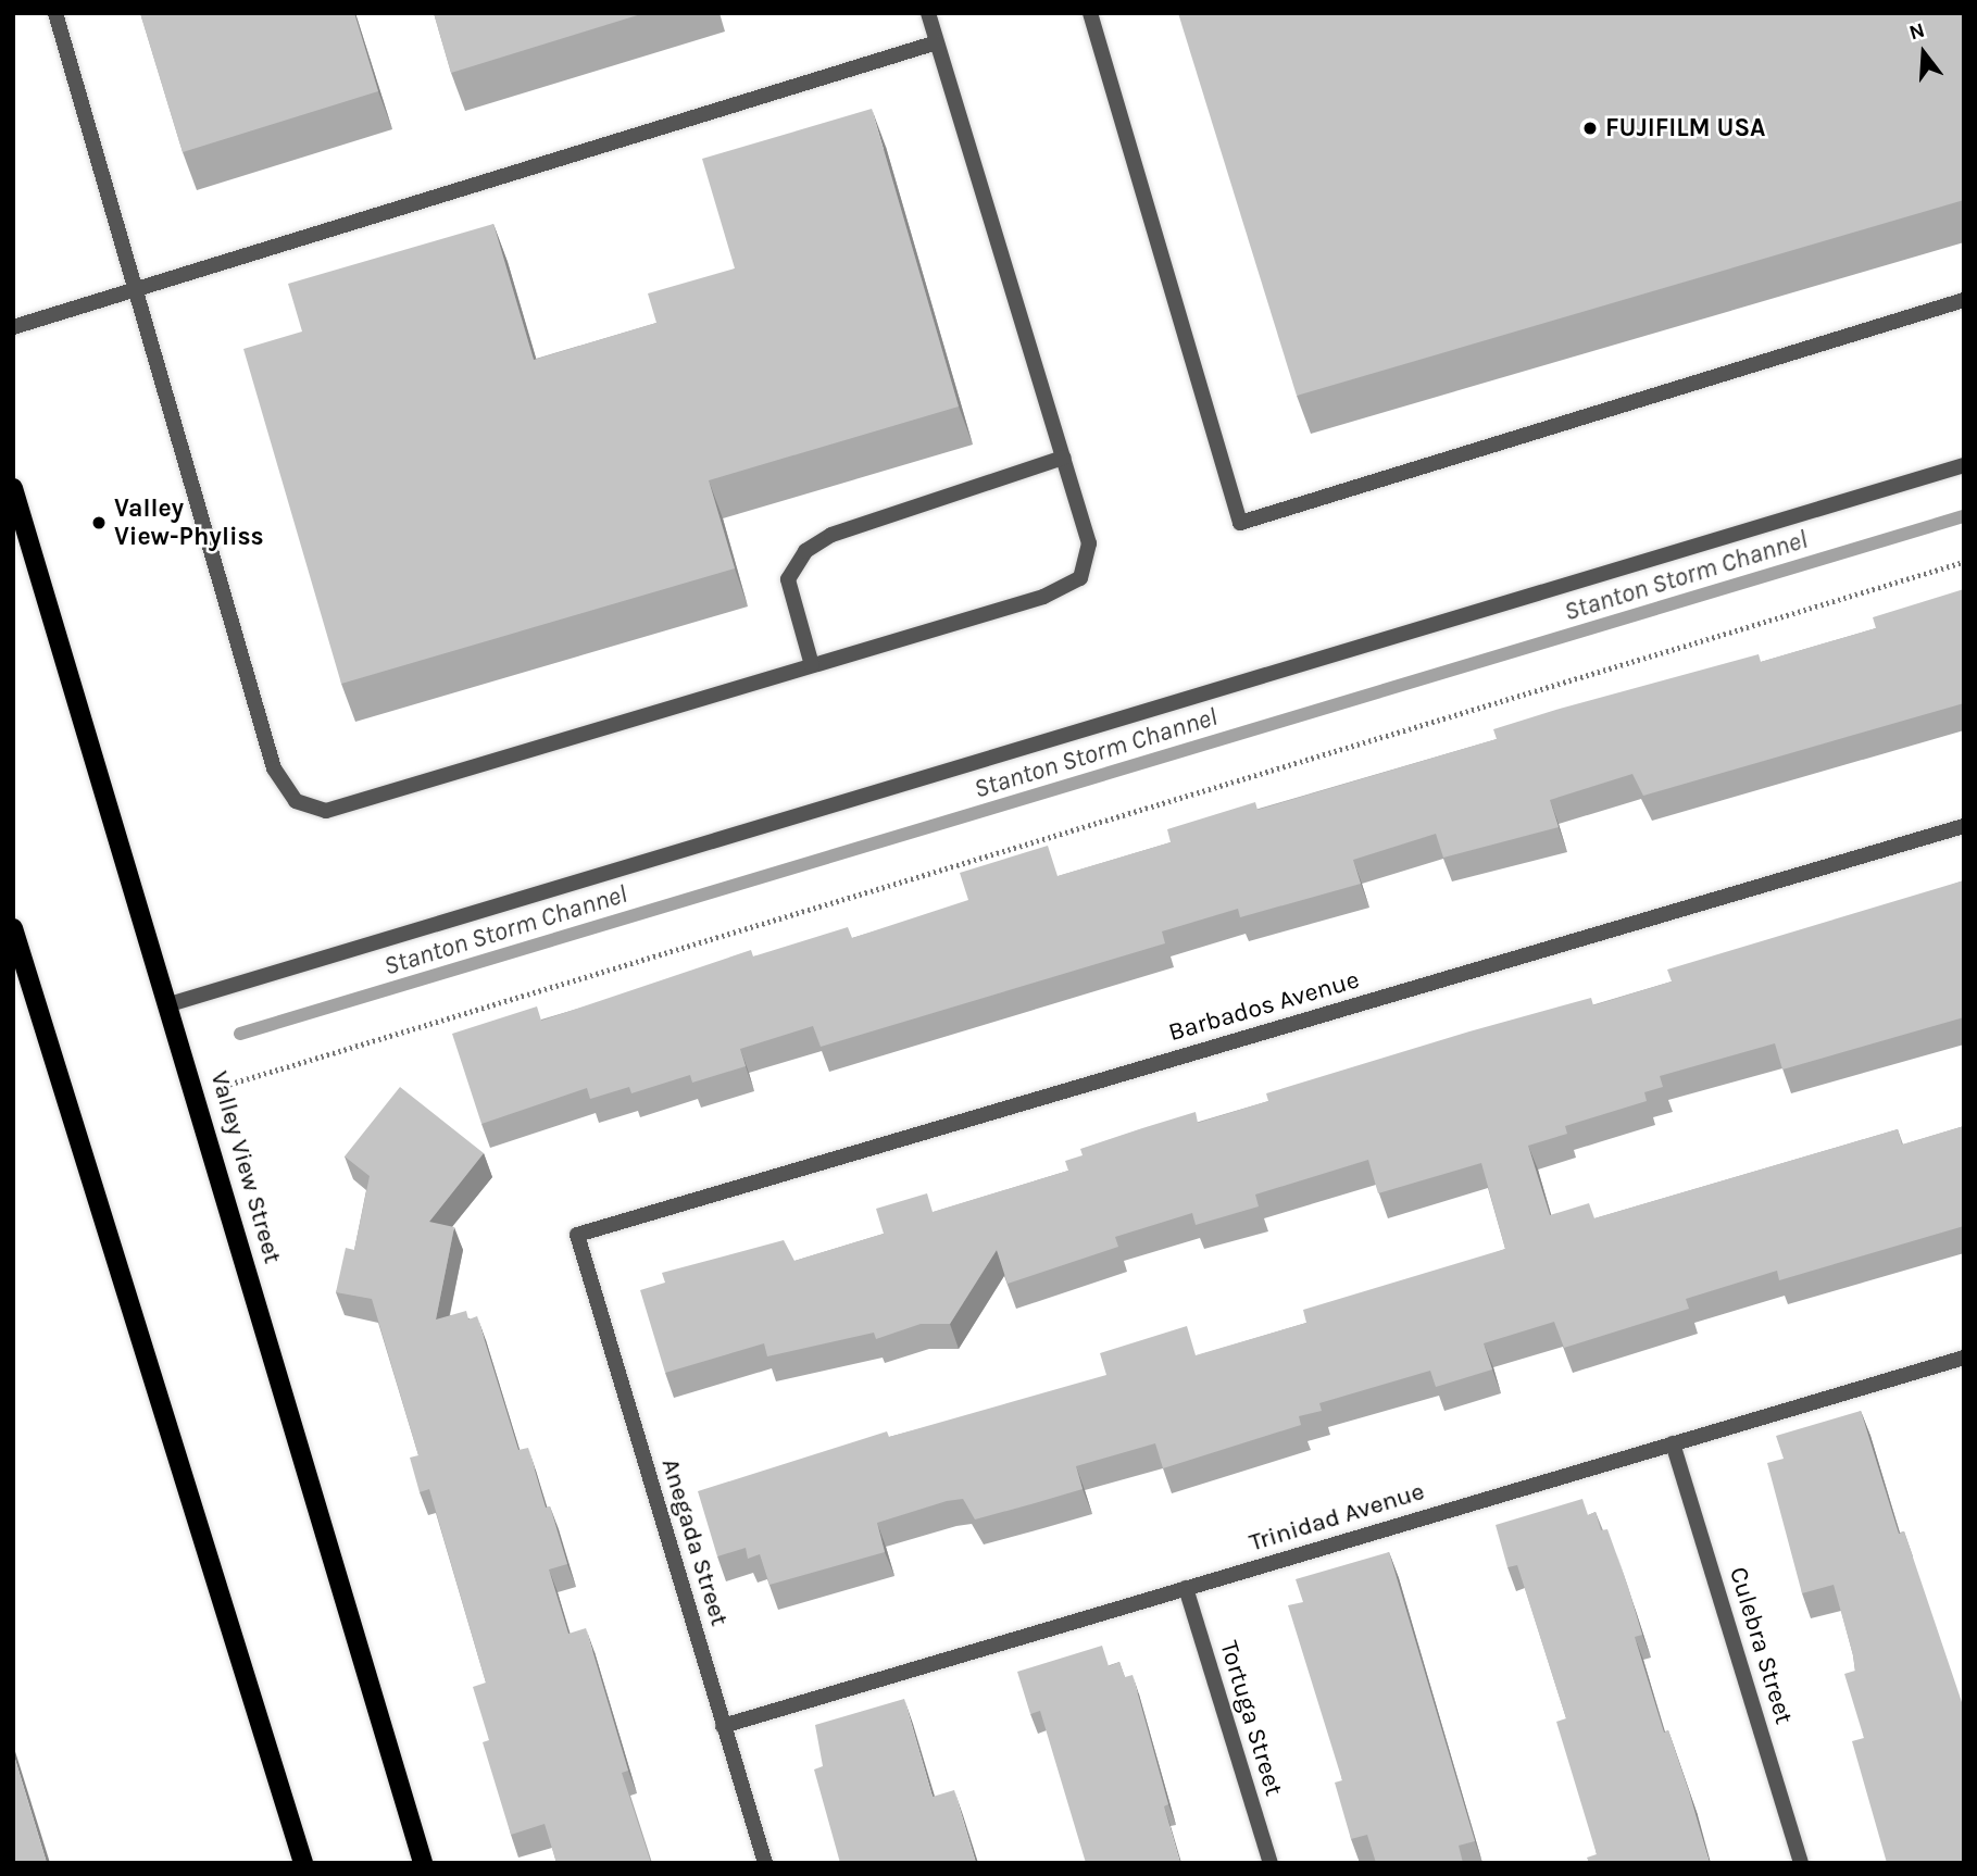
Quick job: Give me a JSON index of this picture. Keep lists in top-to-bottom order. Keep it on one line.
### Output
{"streets":{"main road":["Valley View Street"],"street":["Barbados Avenue","Trinidad Avenue","Anegada Street","Culebra Street","Tortuga Street"]},"crossings":[["Barbados Avenue","Anegada Street"],["Trinidad Avenue","Anegada Street"],["Trinidad Avenue","Culebra Street"],["Trinidad Avenue","Tortuga Street"]],"water":["Stanton Storm Channel"],"places":["FUJIFILM USA","Valley View-Phyliss"],"north":"top"}
